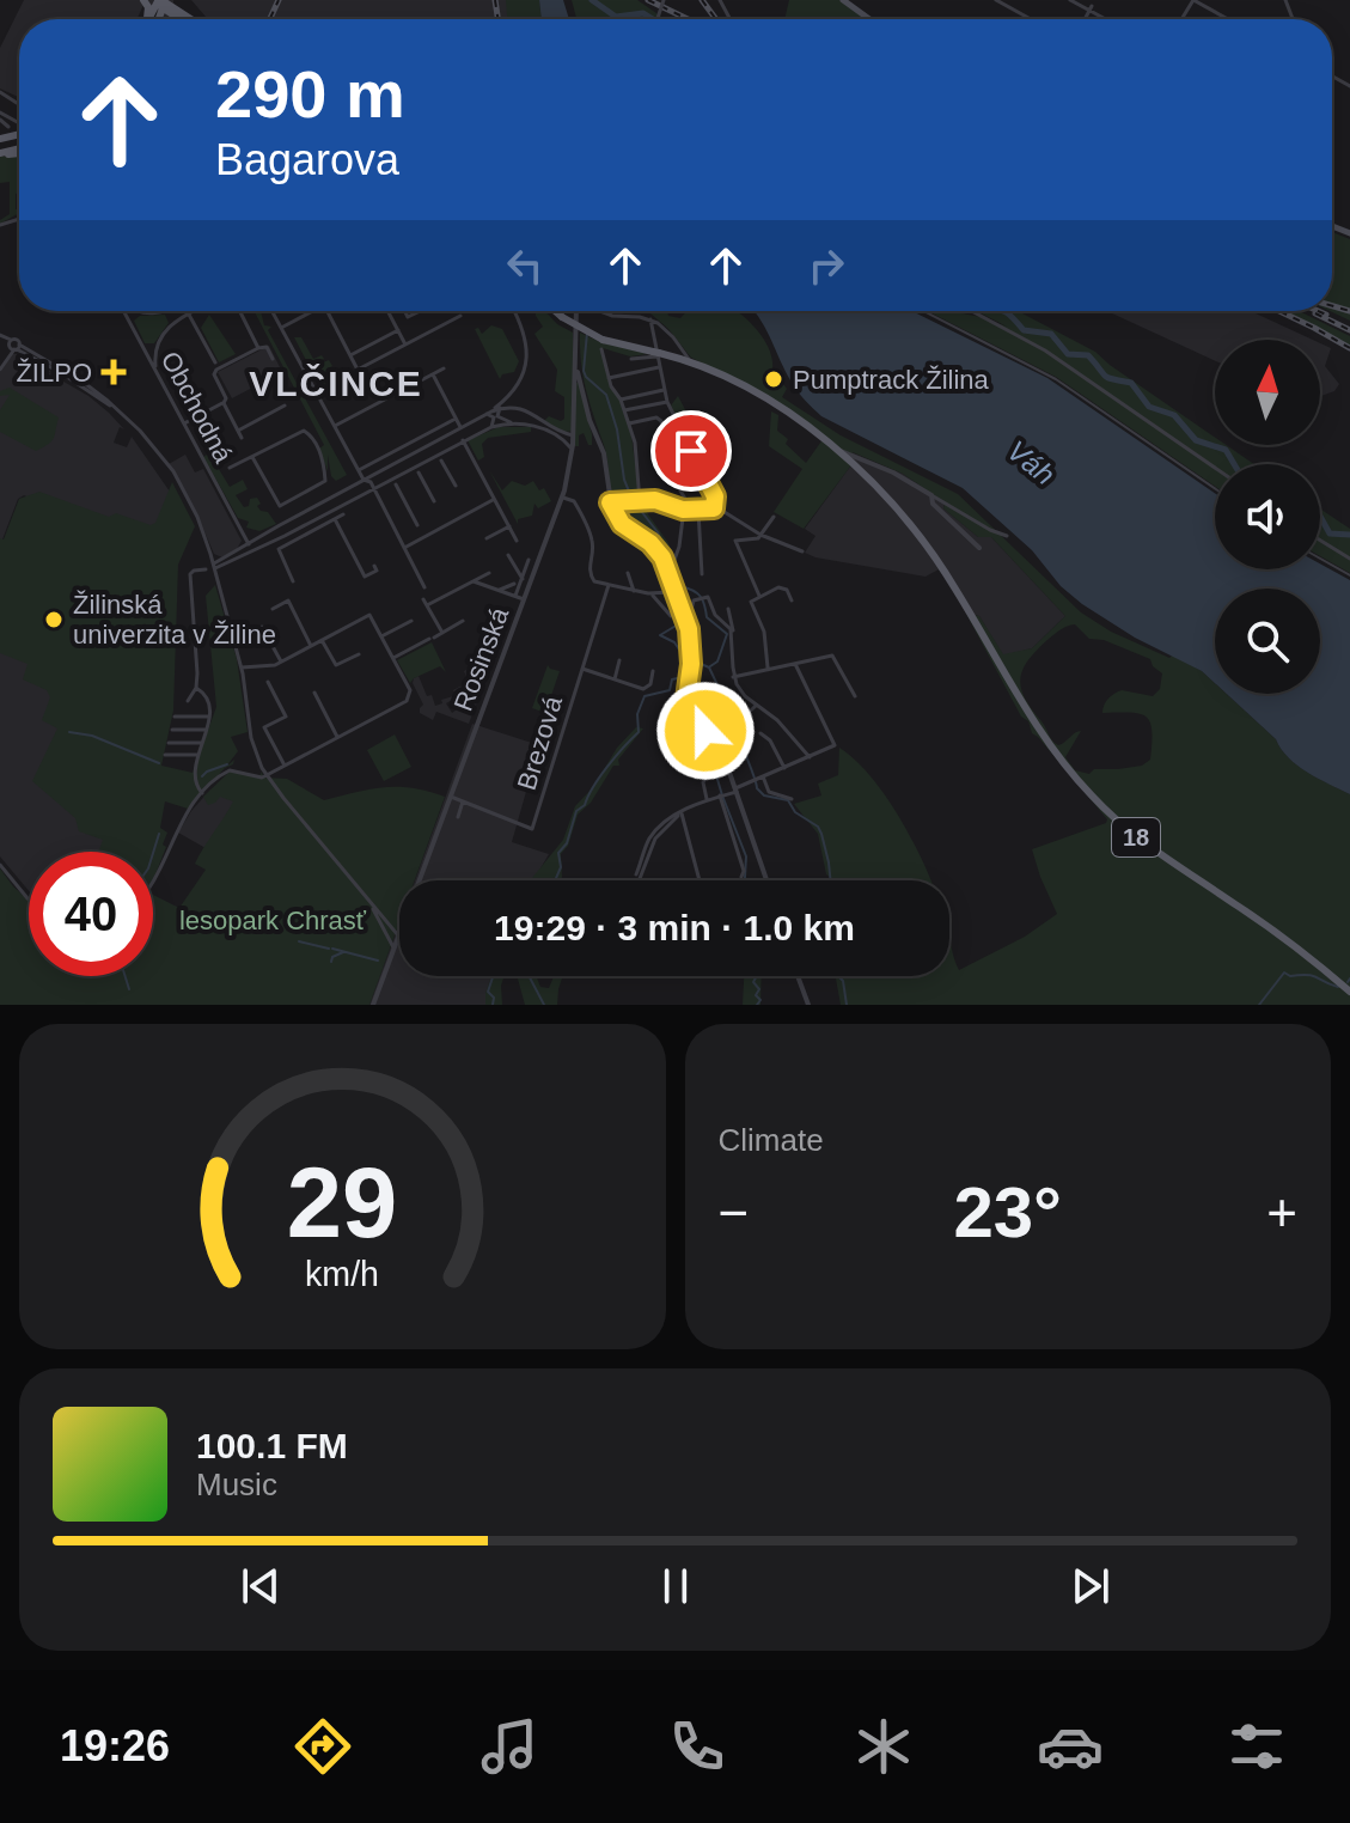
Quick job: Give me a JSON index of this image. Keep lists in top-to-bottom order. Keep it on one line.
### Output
{"streets":{"main road":["18"],"street":["Obchodná","Rosinská","Brezová"]},"districts":["VLČINCE"],"water":["Váh"],"parks":["lesopark Chrasť"],"places":{"health":["ŽILPO"],"other":["Pumptrack Žilina","Žilinská univerzita v Žiline"]},"north":"top","page":{"turn":["290 m","Bagarova"],"limit":"40","trip":"19:29 · 3 min · 1.0 km","tile":"Climate","heat":["−","23°","+"],"song":["100.1 FM","Music"],"tabs":"19:26","gauge":["29","km/h"]}}
